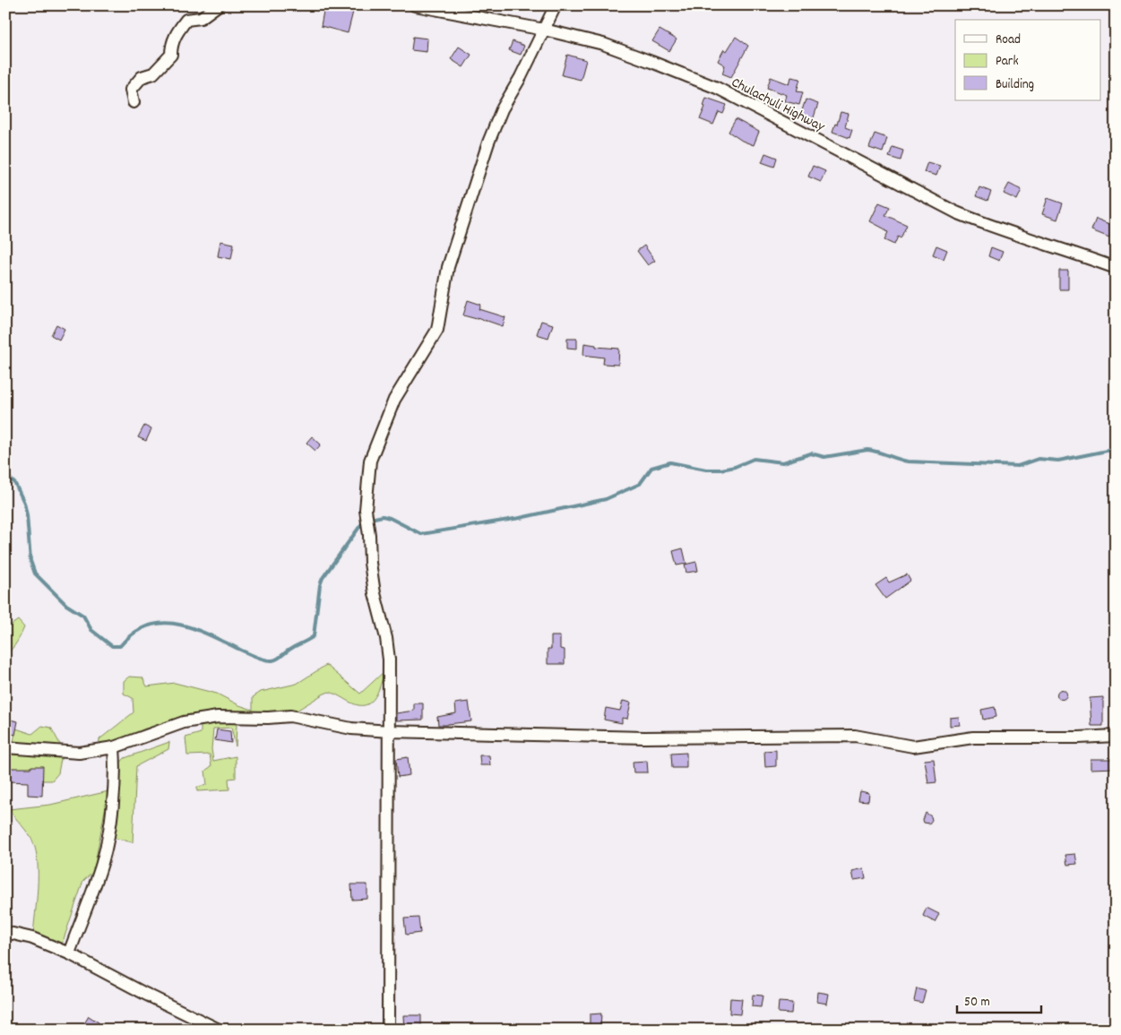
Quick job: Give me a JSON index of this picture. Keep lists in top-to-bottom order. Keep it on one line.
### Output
{"streets":{"street":["Chulachuli Highway"]},"legend":["Road","Park","Building"],"scale_bar":"50 m"}
